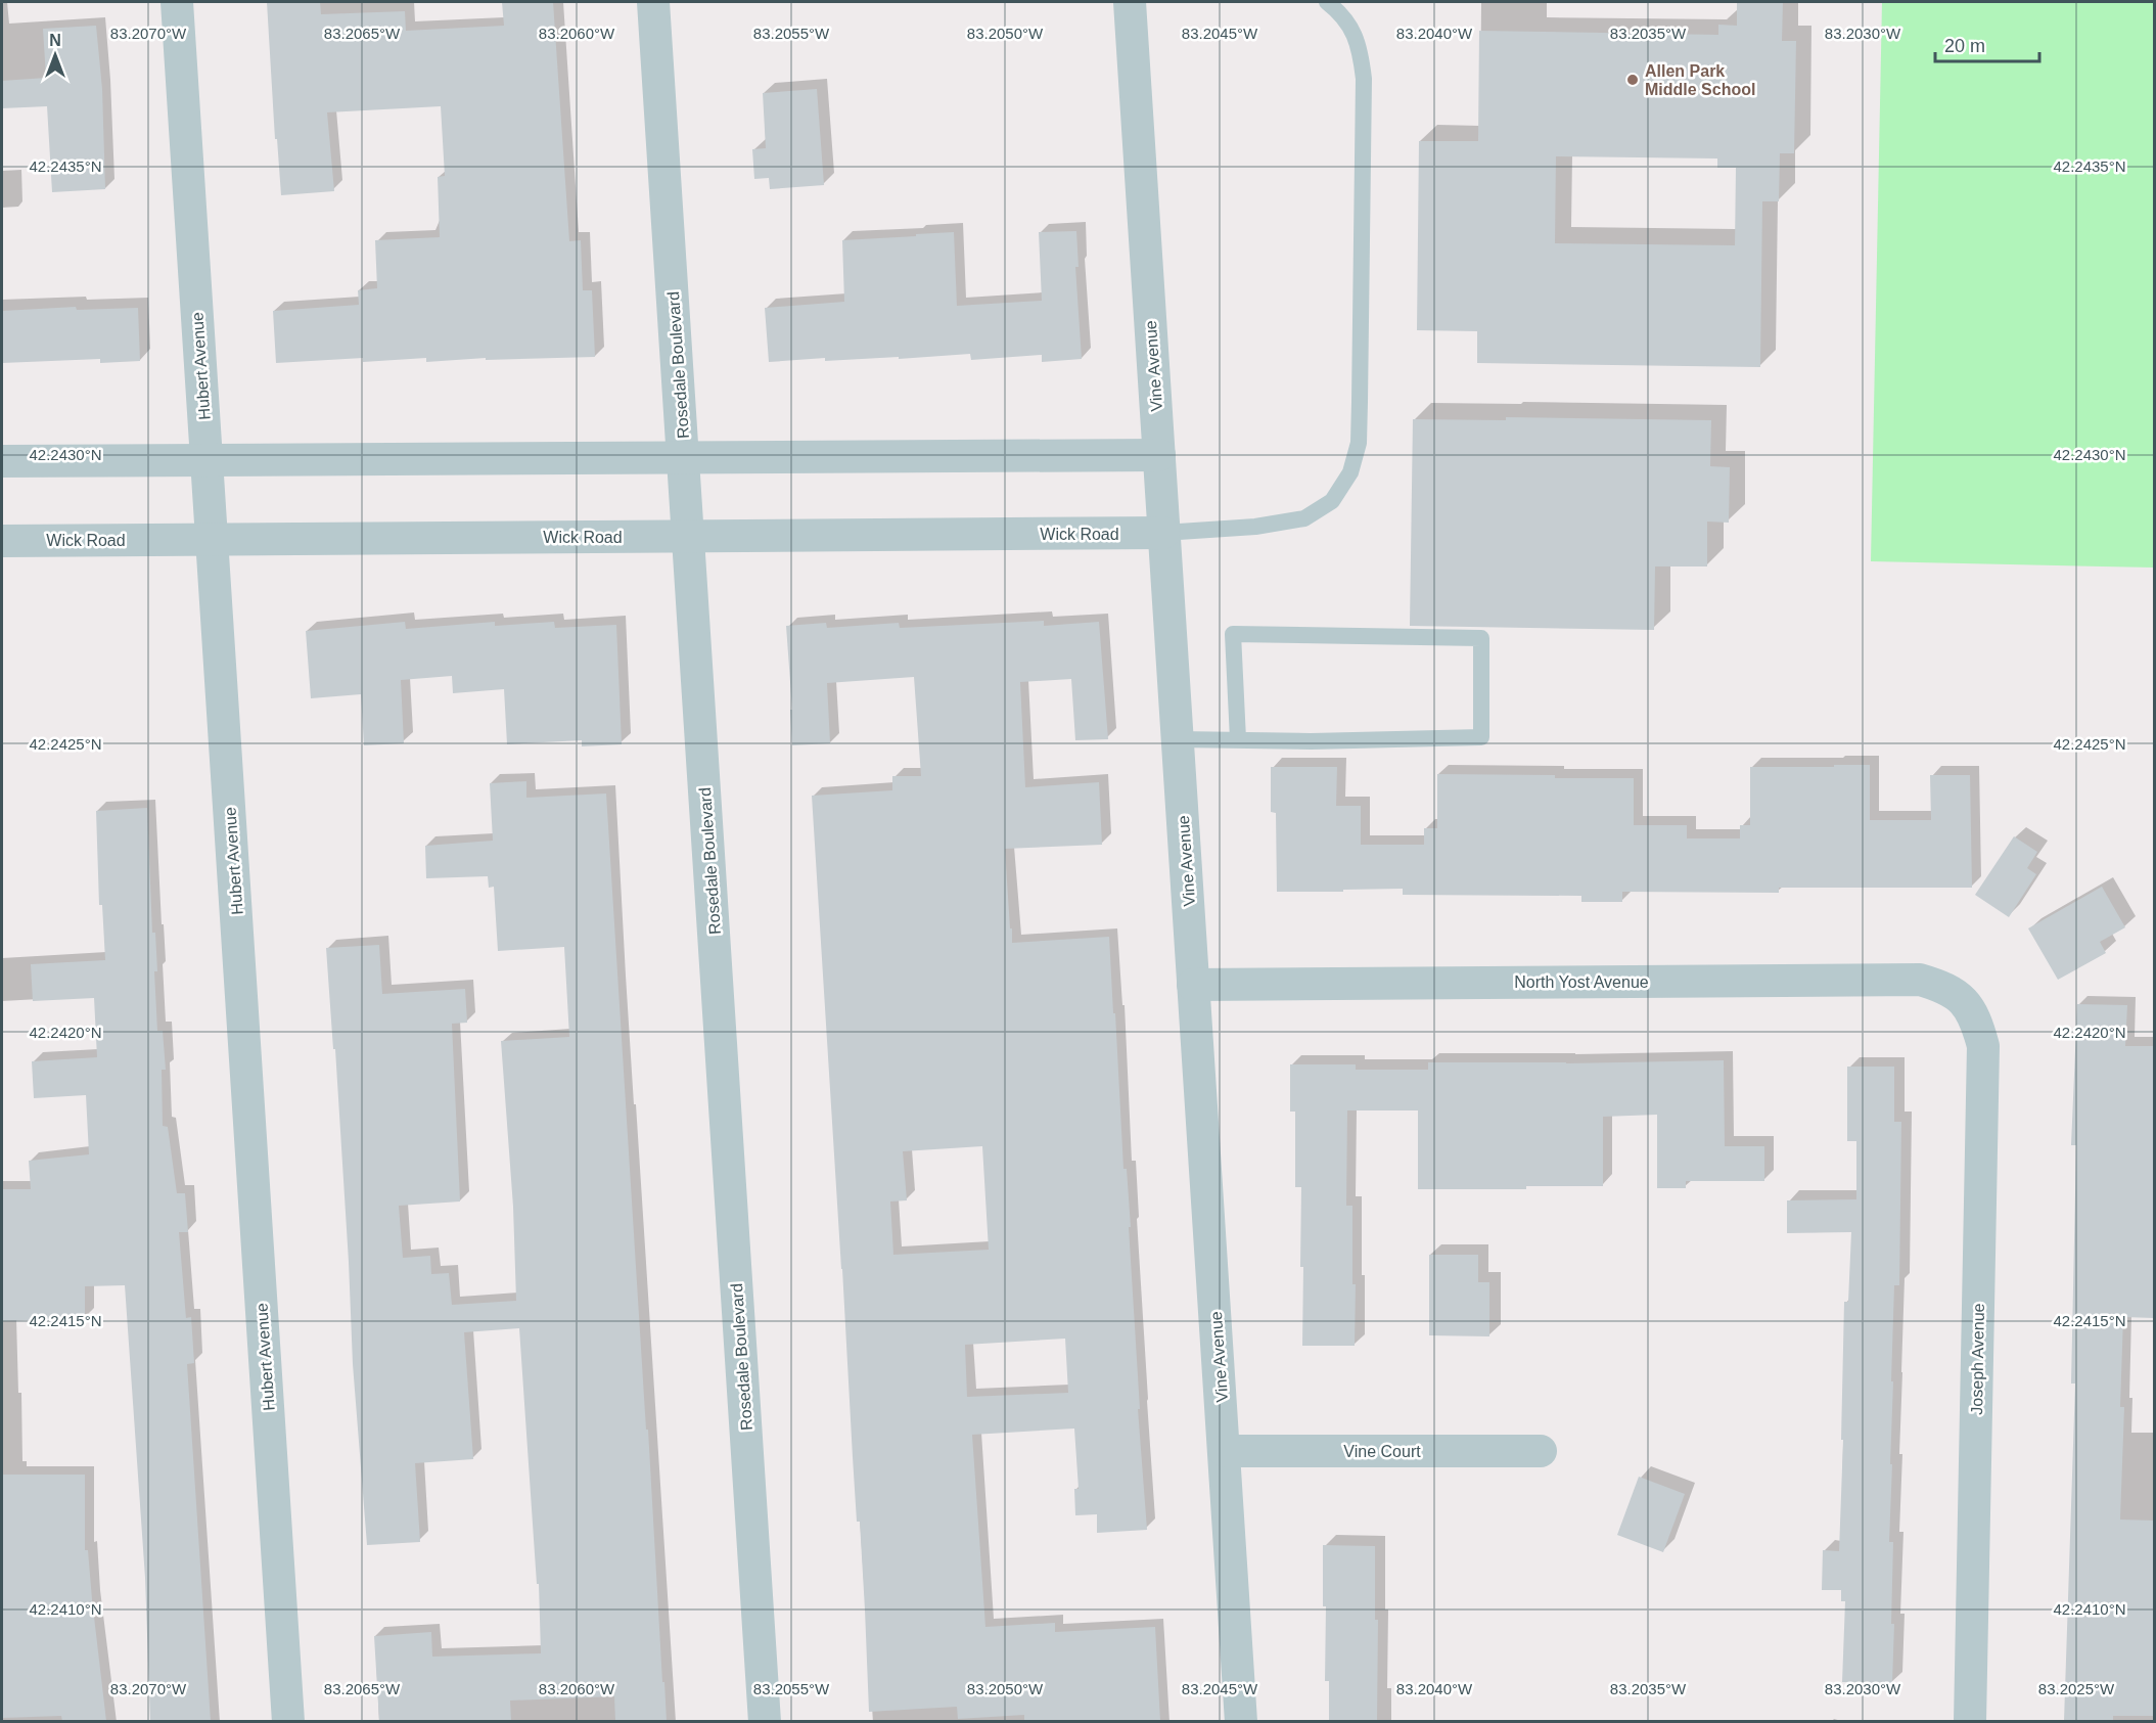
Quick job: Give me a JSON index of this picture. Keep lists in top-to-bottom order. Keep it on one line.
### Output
{"streets":{"street":["Rosedale Boulevard","Hubert Avenue","Vine Avenue","Wick Road","North Yost Avenue","Joseph Avenue","Vine Court"]},"crossings":[["Rosedale Boulevard","Wick Road"],["Hubert Avenue","Wick Road"],["Vine Avenue","Wick Road"],["Vine Avenue","North Yost Avenue"],["Vine Avenue","Vine Court"],["North Yost Avenue","Joseph Avenue"]],"places":["Allen Park Middle School"],"scale_bar":"20 m","north":"top","coordinates":["83.2070°W","83.2065°W","83.2060°W","83.2055°W","83.2050°W","83.2045°W","83.2040°W","83.2035°W","83.2030°W","42.2435°N","42.2430°N","42.2425°N","42.2420°N","42.2415°N","42.2410°N","83.2025°W"]}
